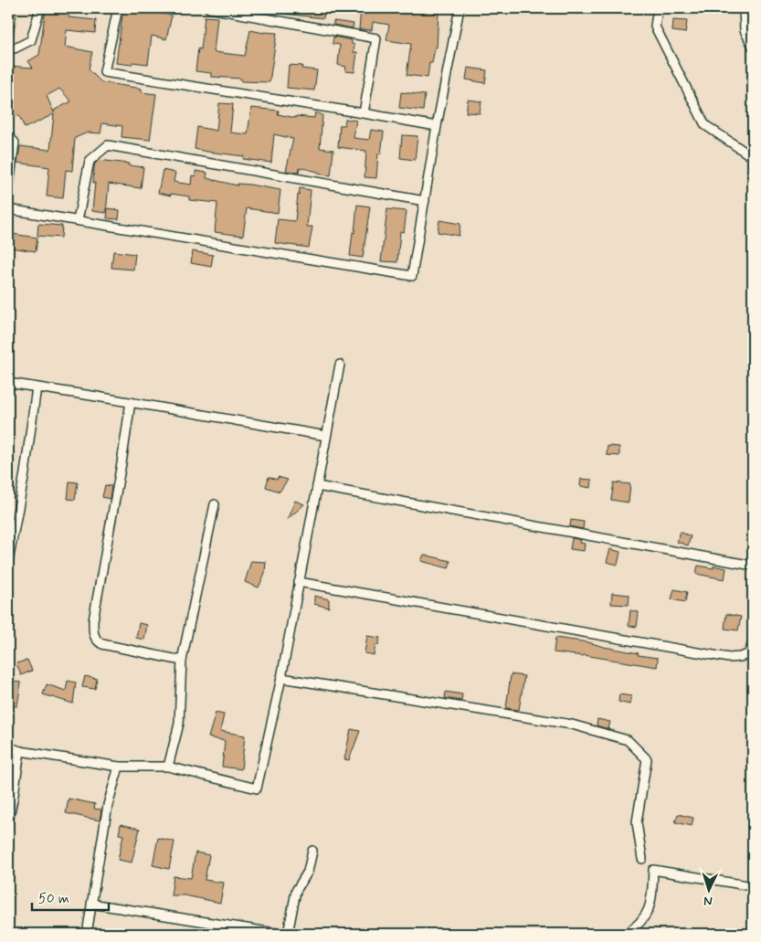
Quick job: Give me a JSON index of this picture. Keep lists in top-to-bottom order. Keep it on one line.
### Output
{"scale_bar":"50 m","north":"bottom"}
